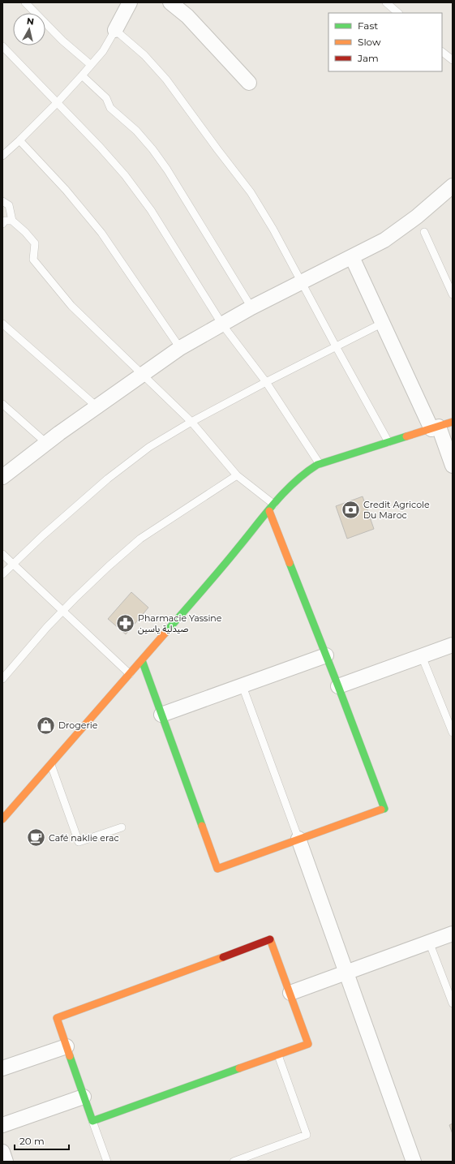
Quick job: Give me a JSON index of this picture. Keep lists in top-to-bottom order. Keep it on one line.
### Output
{"places":{"bank":["Credit Agricole Du Maroc"],"pharmacy":["Pharmacie Yassine صيدلية ياسين"],"shop":["Drogerie"],"cafe":["Café naklie erac"]},"legend":["Fast","Slow","Jam"],"scale_bar":"20 m","north":"top"}
